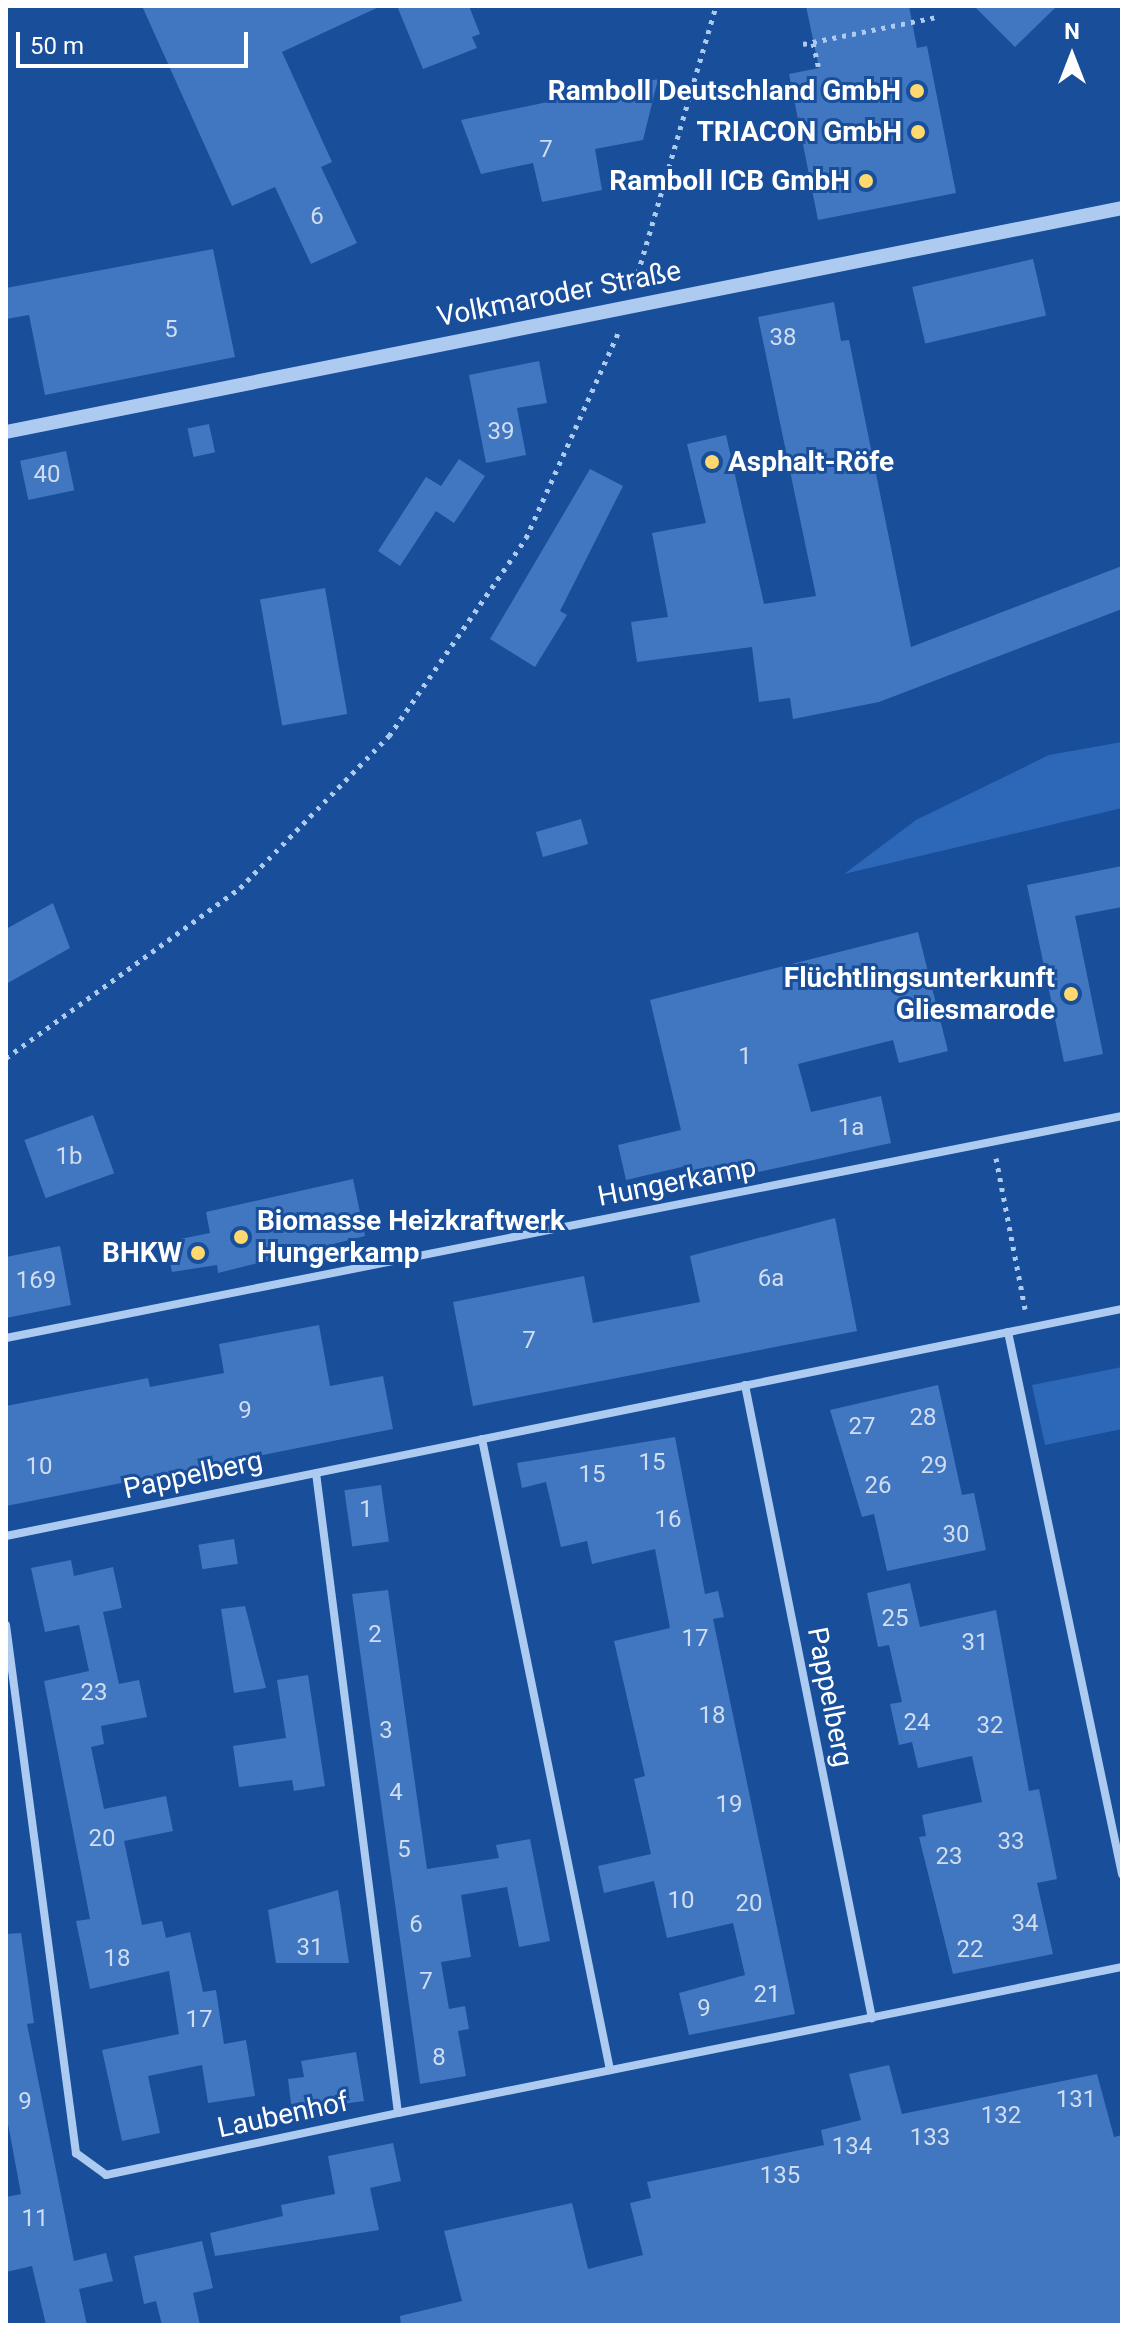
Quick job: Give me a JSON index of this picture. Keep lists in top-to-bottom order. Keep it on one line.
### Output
{"streets":{"street":["Volkmaroder Straße","Hungerkamp","Pappelberg","Laubenhof"]},"places":["Ramboll Deutschland GmbH","TRIACON GmbH","Ramboll ICB GmbH","Asphalt-Röfe","Flüchtlingsunterkunft Gliesmarode","Biomasse Heizkraftwerk Hungerkamp","BHKW"],"house_numbers":["7","6","5","38","39","40","1","1a","1b","6a","169","7","9","28","27","15","29","10","15","26","1","16","30","25","2","17","31","23","18","24","32","3","4","19","20","33","5","23","10","20","34","6","31","22","18","7","21","9","17","8","131","9","132","133","134","135","11"],"scale_bar":"50 m","north":"top"}
